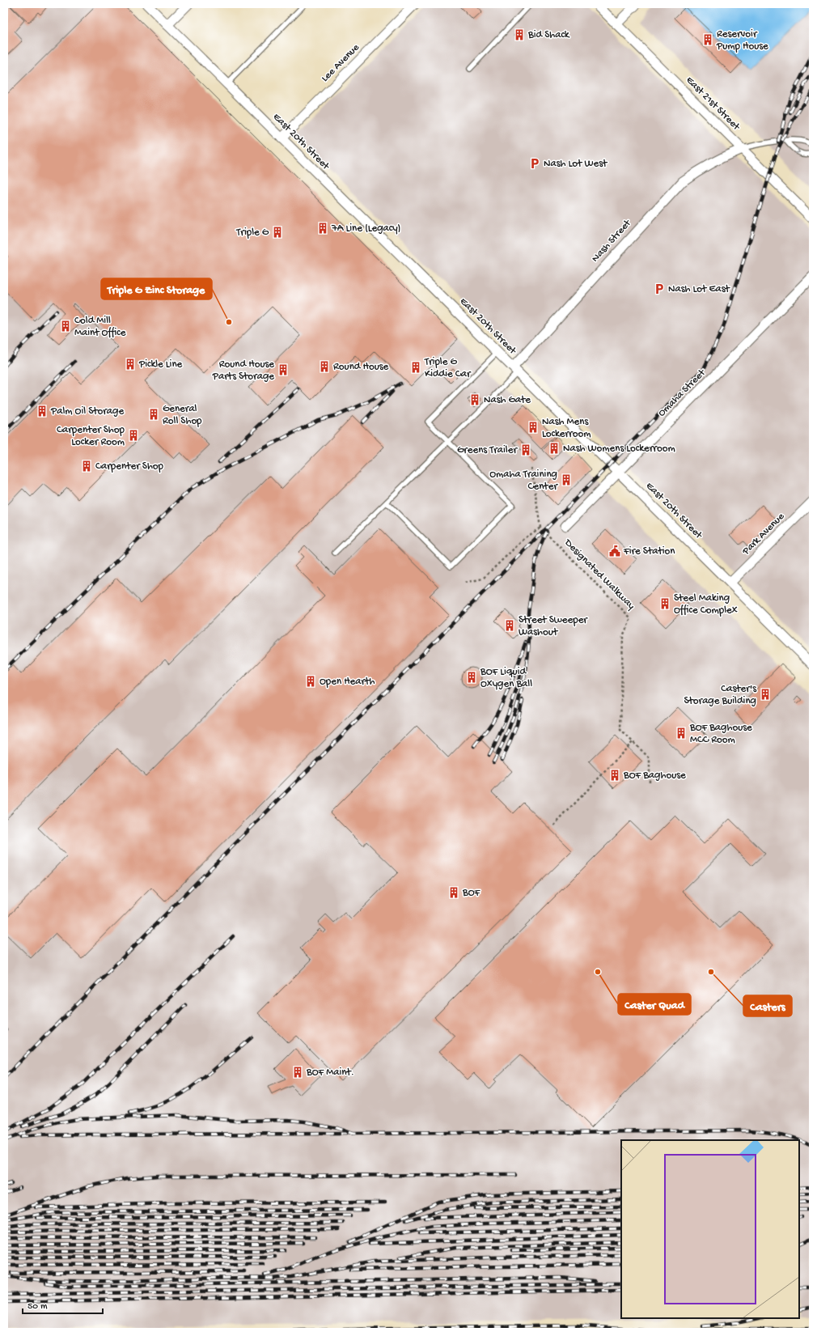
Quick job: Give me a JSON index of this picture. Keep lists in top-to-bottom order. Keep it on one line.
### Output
{"streets":{"street":["Lee Avenue","East 21st Street","East 20th Street","Nash Street","Omaha Street","Park Avenue"],"path":["Designated Walkway"]},"crossings":[["Lee Avenue","East 20th Street"],["East 21st Street","Nash Street"],["East 20th Street","Nash Street"],["East 20th Street","Omaha Street"],["East 20th Street","Park Avenue"]],"places":{"building":["Bid Shack","Reservoir Pump House","7A Line (Legacy)","Triple G","Cold Mill Maint Office","Pickle Line","Round House","Triple G Kiddie Car","Round House Parts Storage","Nash Gate","Palm Oil Storage","General Roll Shop","Nash Mens Lockerroom","Carpenter Shop Locker Room","Nash Womens Lockerroom","Greens Trailer","Carpenter Shop","Omaha Training Center","Steel Making Office Complex","Street Sweeper Washout","BOF Liquid Oxygen Ball","Open Hearth","Caster's Storage Building","BOF Baghouse MCC Room","BOF Baghouse","BOF","BOF Maint."],"parking":["Nash Lot West","Nash Lot East"],"other":["Triple G Zinc Storage","Caster Quad","Casters"],"public building":["Fire Station"]},"scale_bar":"50 m"}
